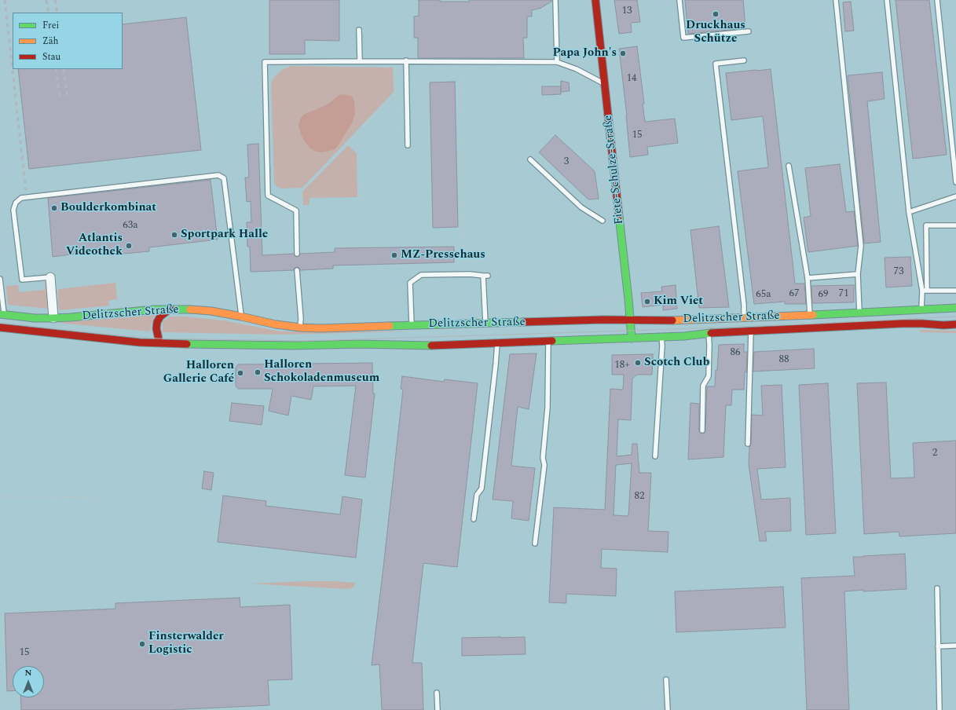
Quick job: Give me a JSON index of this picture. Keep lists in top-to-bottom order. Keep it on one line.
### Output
{"streets":{"main road":["Fiete-Schulze-Straße","Delitzscher Straße"]},"crossings":[["Fiete-Schulze-Straße","Delitzscher Straße"]],"places":["Druckhaus Schütze","Papa John's","Boulderkombinat","Sportpark Halle","Atlantis Videothek","MZ-Pressehaus","Kim Viet","Scotch Club","Halloren Schokoladenmuseum","Halloren Gallerie Café","Finsterwalder Logistic"],"house_numbers":["13","14","15","3","63a","73","67","71","65a","69","86","88","18+","2","82","15"],"legend":["Frei","Zäh","Stau"],"north":"top"}
